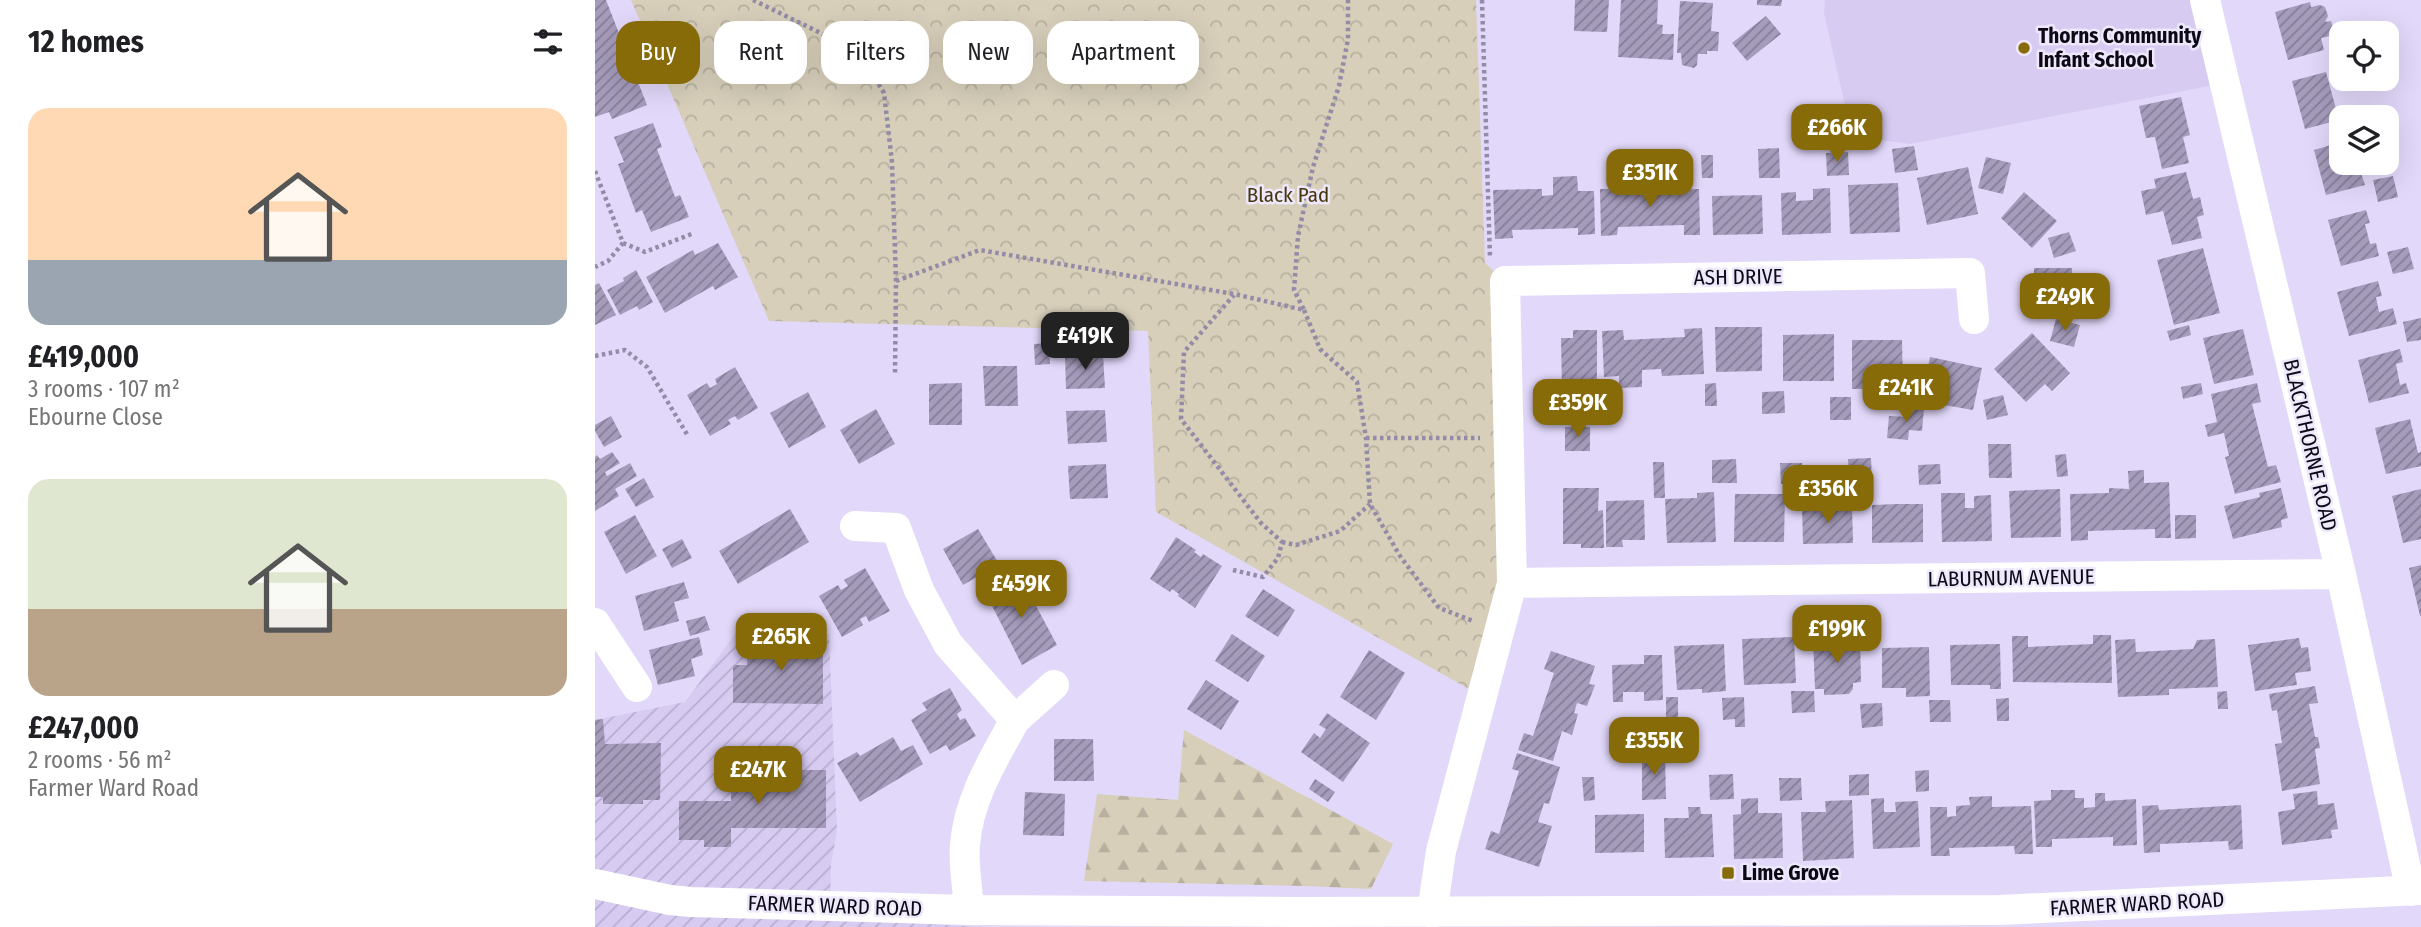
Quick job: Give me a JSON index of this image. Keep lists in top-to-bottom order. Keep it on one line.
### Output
{"streets":{"street":["ASH DRIVE","BLACKTHORNE ROAD","LABURNUM AVENUE","FARMER WARD ROAD"]},"crossings":[["BLACKTHORNE ROAD","LABURNUM AVENUE"],["BLACKTHORNE ROAD","FARMER WARD ROAD"]],"parks":["Black Pad"],"places":{"other":["Thorns Community Infant School"],"transit":["Lime Grove"]},"page":{"heading":"12 homes","chip":["Buy","Rent","Filters","New","Apartment"],"list":[{"name":"£419,000","note":"3 rooms · 107 m² · Ebourne Close"},{"name":"£247,000","note":"2 rooms · 56 m² · Farmer Ward Road"}],"price":["£266K","£351K","£249K","£419K","£241K","£359K","£356K","£459K","£199K","£265K","£355K","£247K"]}}
